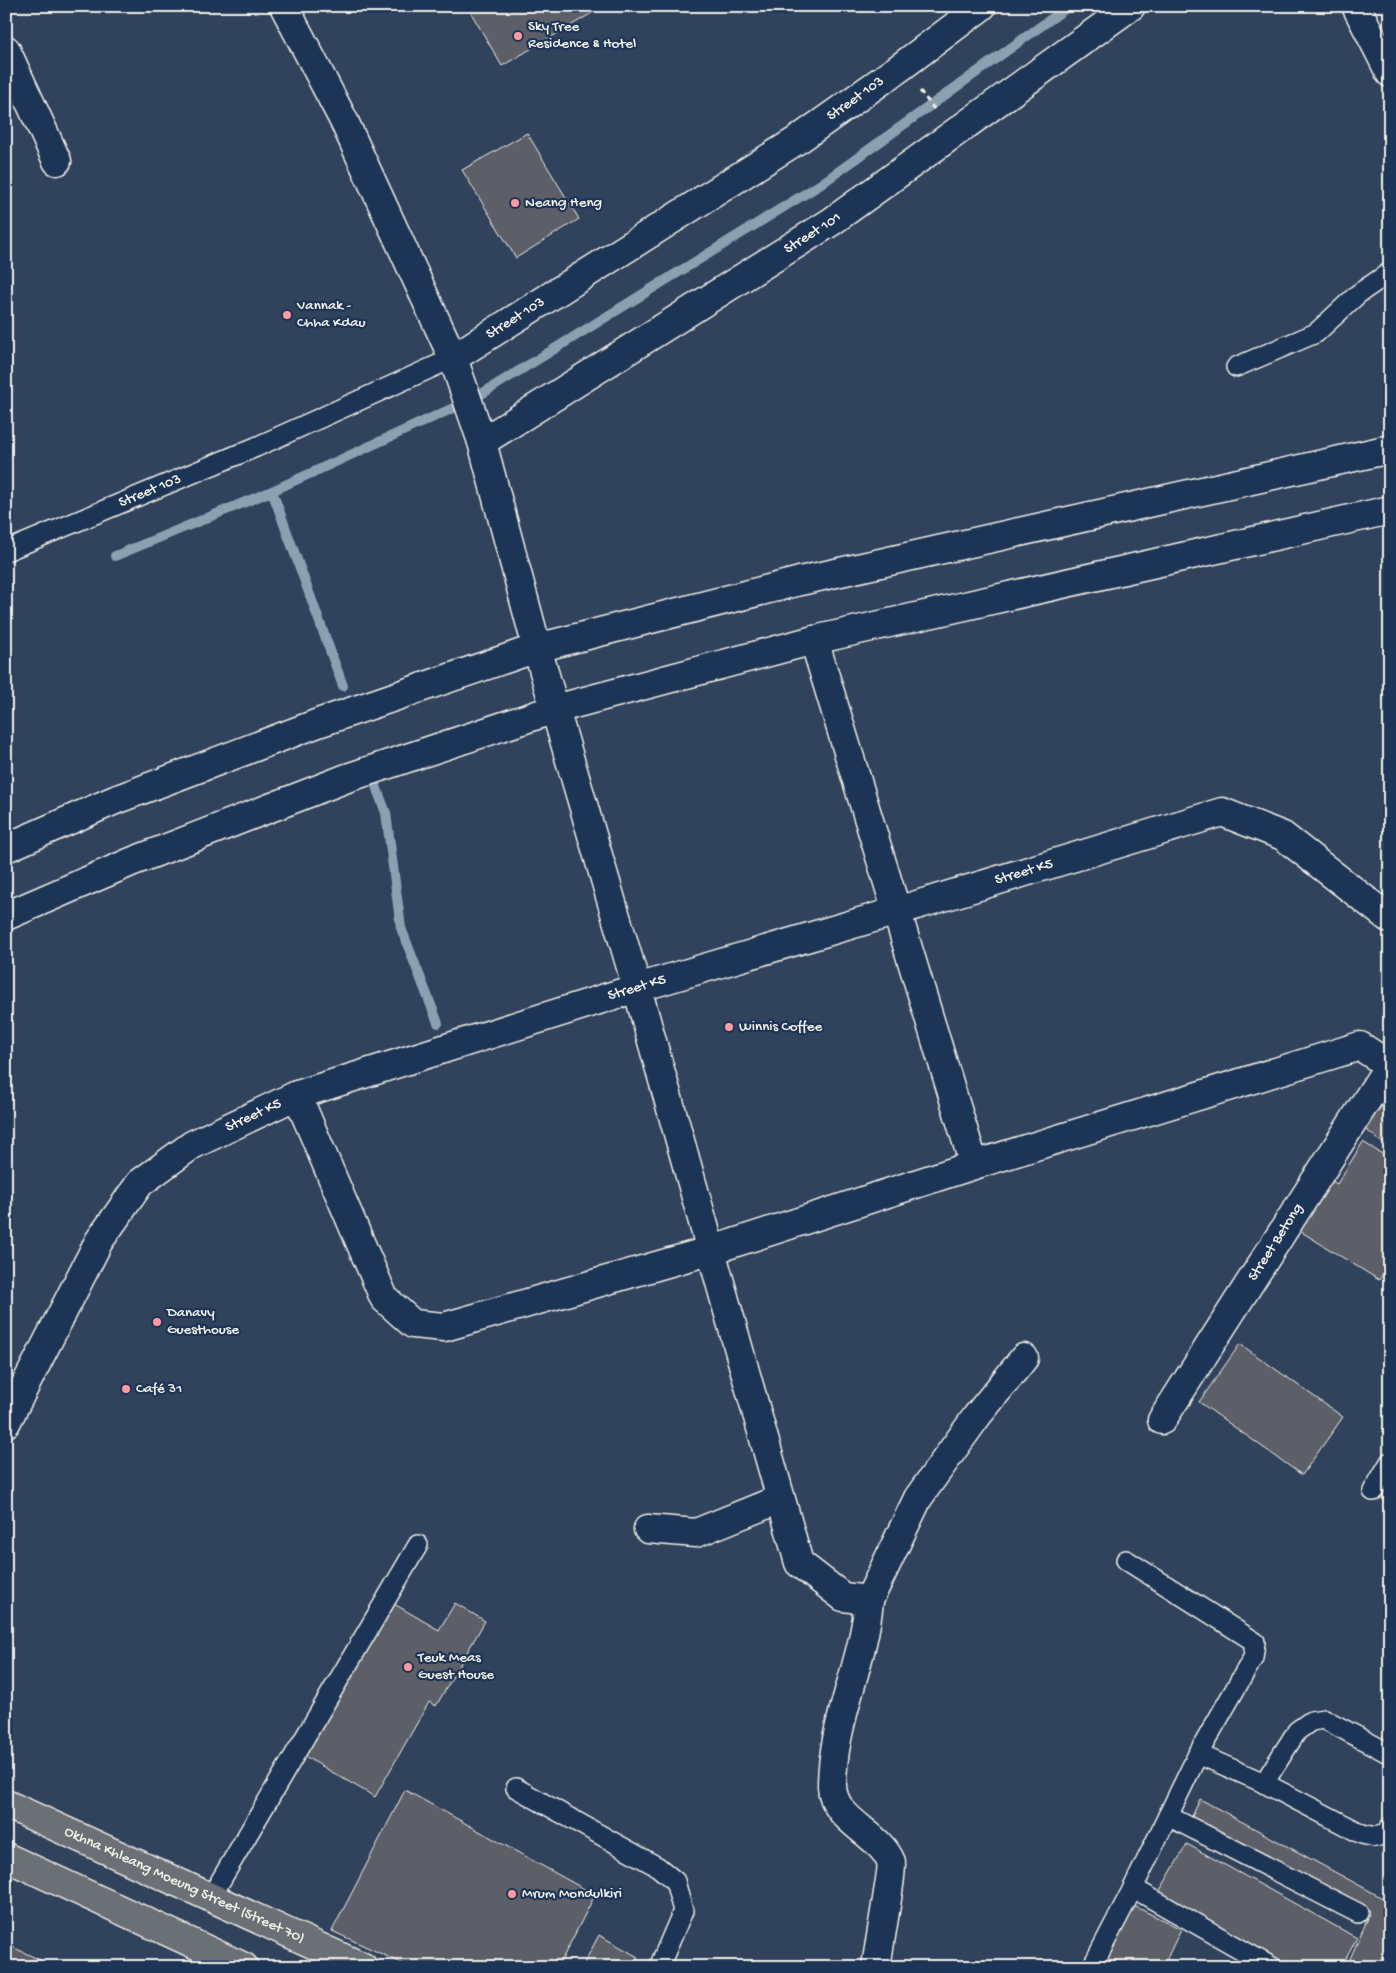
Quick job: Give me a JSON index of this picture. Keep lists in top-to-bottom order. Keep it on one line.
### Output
{"streets":{"main road":["Okhna Khleang Moeung Street (Street 70)"],"street":["Street 103","Street 101","Street K5","Street Betong"]},"places":["Sky Tree Residence & Hotel","Neang Heng","Vannak - Chha Kdau","Winnis Coffee","Danavy Guesthouse","Café 31","Teuk Meas Guest House","Mrum Mondulkiri"]}
